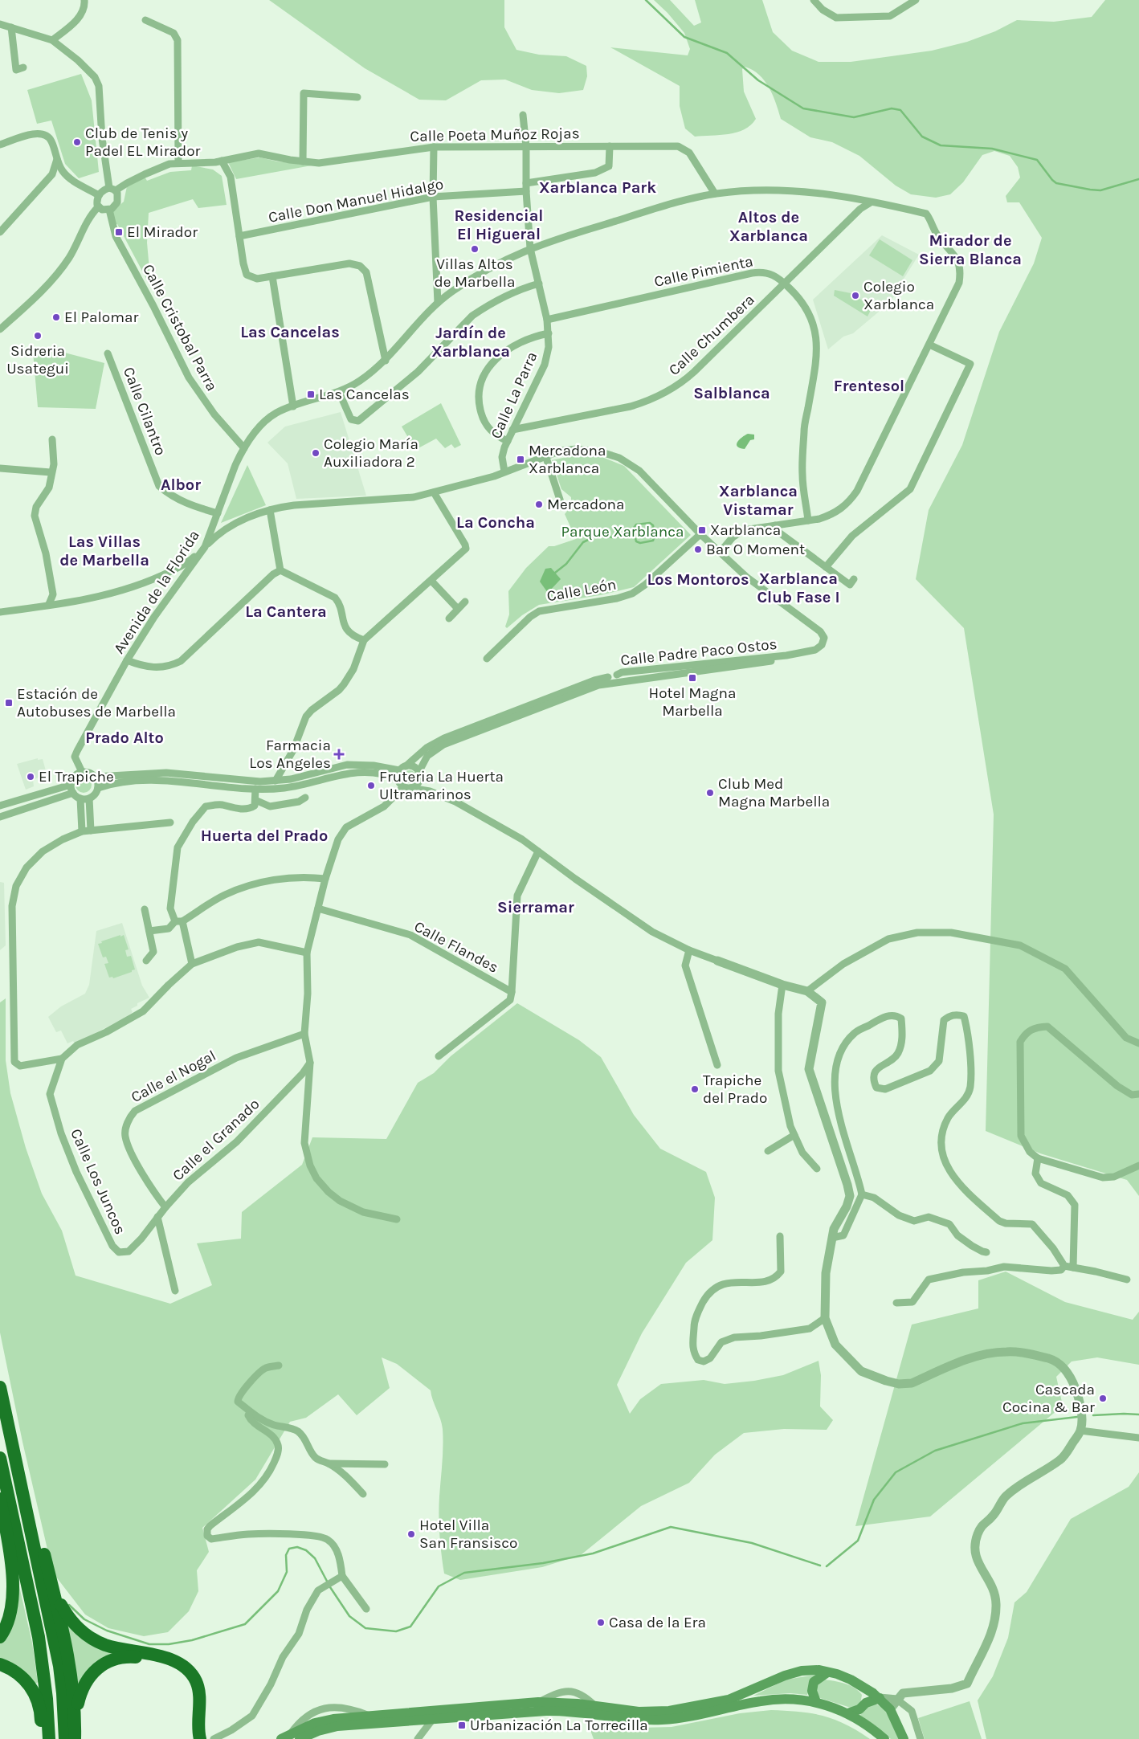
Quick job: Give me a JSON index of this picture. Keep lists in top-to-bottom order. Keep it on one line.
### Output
{"streets":{"street":["Calle Poeta Muñoz Rojas","Calle Don Manuel Hidalgo","Calle Pimienta","Calle Cristobal Parra","Calle Chumbera","Calle La Parra","Calle Cilantro","Calle León","Avenida de la Florida","Calle Padre Paco Ostos","Calle Flandes","Calle el Nogal","Calle el Granado","Calle Los Juncos"]},"crossings":[["Calle Poeta Muñoz Rojas","Calle Don Manuel Hidalgo"],["Calle Poeta Muñoz Rojas","Calle Cristobal Parra"],["Calle Poeta Muñoz Rojas","Calle La Parra"],["Calle Poeta Muñoz Rojas","Avenida de la Florida"],["Calle Don Manuel Hidalgo","Calle La Parra"],["Calle Pimienta","Calle Chumbera"],["Calle Pimienta","Calle La Parra"],["Calle Pimienta","Avenida de la Florida"],["Calle Cristobal Parra","Avenida de la Florida"],["Calle Chumbera","Calle La Parra"],["Calle Chumbera","Avenida de la Florida"],["Calle La Parra","Avenida de la Florida"],["Calle Cilantro","Avenida de la Florida"],["Avenida de la Florida","Calle Padre Paco Ostos"],["Calle el Nogal","Calle el Granado"],["Calle el Granado","Calle Los Juncos"]],"districts":["Xarblanca Park","Residencial El Higueral","Altos de Xarblanca","Mirador de Sierra Blanca","Las Cancelas","Jardín de Xarblanca","Frentesol","Salblanca","Albor","Xarblanca Vistamar","La Concha","Las Villas de Marbella","Xarblanca Club Fase I","Los Montoros","La Cantera","Prado Alto","Huerta del Prado","Sierramar"],"parks":["Parque Xarblanca"],"places":{"other":["Club de Tenis y Padel EL Mirador","Villas Altos de Marbella","Colegio Xarblanca","El Palomar","Sidreria Usategui","Colegio María Auxiliadora 2","Mercadona","Bar O Moment","El Trapiche","Fruteria La Huerta Ultramarinos","Club Med Magna Marbella","Trapiche del Prado","Cascada Cocina & Bar","Hotel Villa San Fransisco","Casa de la Era"],"transit":["El Mirador","Las Cancelas","Mercadona Xarblanca","Xarblanca","Hotel Magna Marbella","Estación de Autobuses de Marbella","Urbanización La Torrecilla"],"health":["Farmacia Los Angeles"]}}
